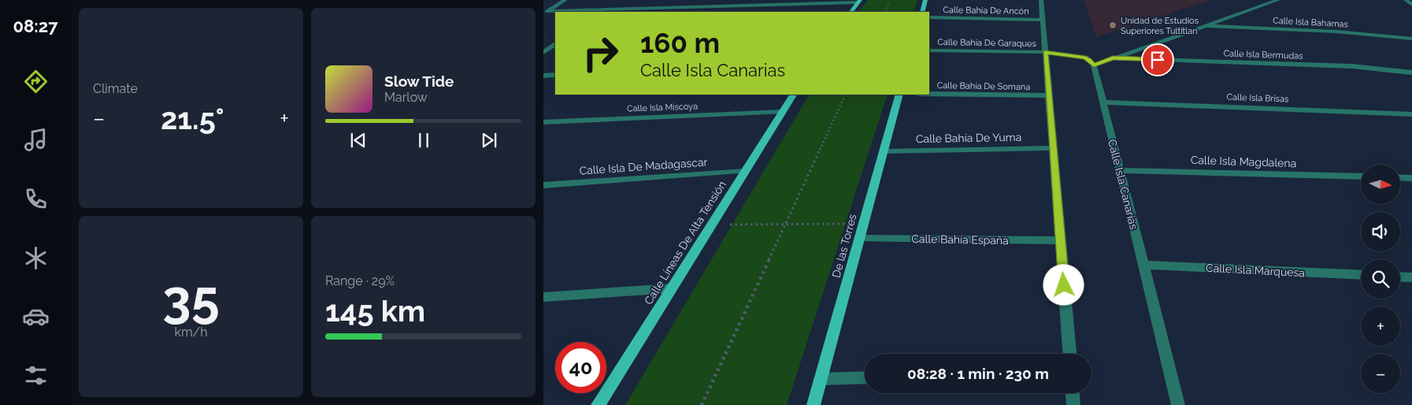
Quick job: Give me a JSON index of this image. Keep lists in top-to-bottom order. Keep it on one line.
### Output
{"streets":{"main road":["Calle Líneas De Alta Tensión","De las Torres"],"street":["Calle Bahía De Ancón","Calle Isla Bahamas","Calle Bahía De Garaques","Calle Isla Bermudas","Calle Bahía De Somana","Calle Isla Brisas","Calle Isla Miscoya","Calle Bahía De Yuma","Calle Isla Magdalena","Calle Isla De Madagascar","Calle Isla Canarias","Calle Bahía España","Calle Isla Marquesa"]},"crossings":[["Calle Isla Brisas","Calle Isla Canarias"],["Calle Isla Miscoya","Calle Líneas De Alta Tensión"],["Calle Bahía De Yuma","De las Torres"],["Calle Isla Magdalena","Calle Isla Canarias"],["Calle Isla De Madagascar","Calle Líneas De Alta Tensión"],["Calle Isla Canarias","Calle Isla Marquesa"],["Calle Bahía España","De las Torres"]],"places":["Unidad de Estudios Superiores Tultitlan"],"north":"right","page":{"tabs":"08:27","tile":["Climate",["35","km/h"],["Range · 29%","145 km"]],"turn":["160 m","Calle Isla Canarias"],"song":["Slow Tide","Marlow"],"heat":["−","21.5°","+"],"map_buttons":["+","−"],"limit":"40","trip":"08:28 · 1 min · 230 m"}}
